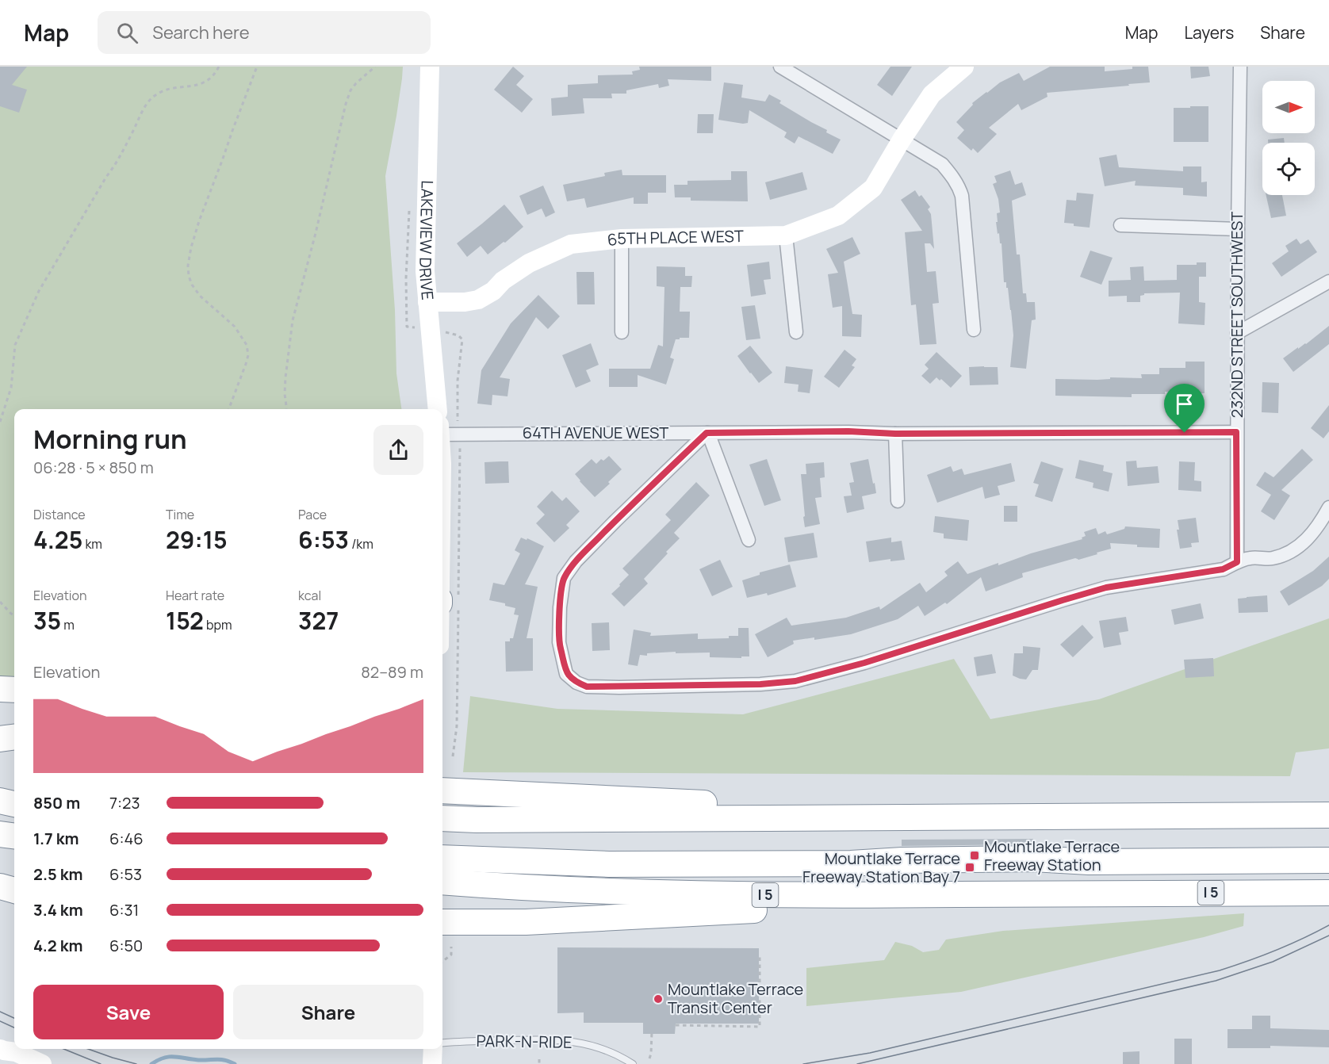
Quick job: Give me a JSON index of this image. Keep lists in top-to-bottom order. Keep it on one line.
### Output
{"streets":{"highway":["I 5"],"street":["65TH PLACE WEST","LAKEVIEW DRIVE","232ND STREET SOUTHWEST","64TH AVENUE WEST"],"lane":["PARK-N-RIDE"]},"crossings":[["65TH PLACE WEST","LAKEVIEW DRIVE"],["232ND STREET SOUTHWEST","64TH AVENUE WEST"]],"places":{"transit":["Mountlake Terrace Freeway Station","Mountlake Terrace Freeway Station Bay 7"],"other":["Mountlake Terrace Transit Center"]},"north":"right","page":{"header":"Map","search":"Search here","nav":["Map","Layers","Share"],"heading":["Morning run","06:28 · 5 × 850 m"],"stats":[["Distance","4.25 km"],["Time","29:15"],["Pace","6:53 /km"],["Elevation","35 m"],["Heart rate","152 bpm"],["kcal","327"]],"chart":["Elevation","82–89 m"],"list":[{"name":"850 m","note":"7:23"},{"name":"1.7 km","note":"6:46"},{"name":"2.5 km","note":"6:53"},{"name":"3.4 km","note":"6:31"},{"name":"4.2 km","note":"6:50"}],"buttons":["Save","Share"]}}
